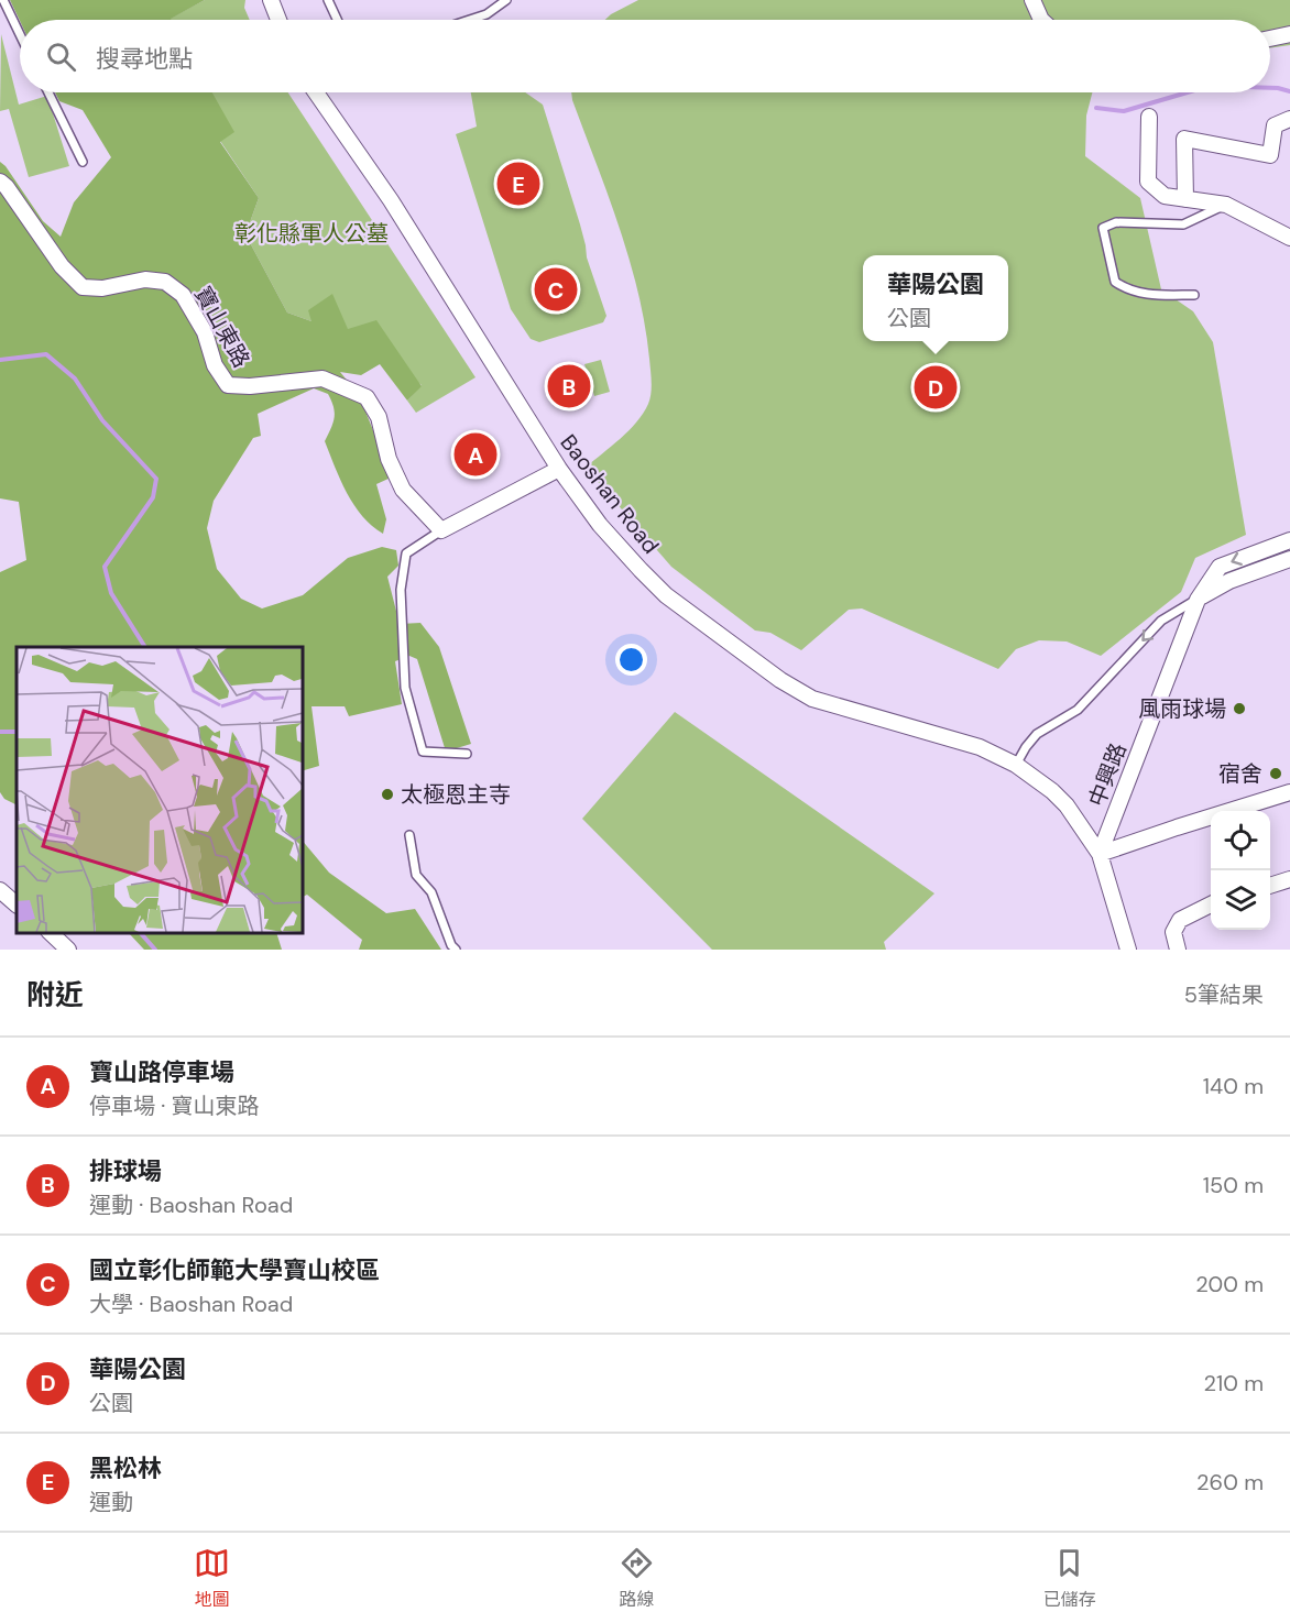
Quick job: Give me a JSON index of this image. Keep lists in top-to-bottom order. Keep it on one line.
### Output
{"streets":{"street":["寶山東路","Baoshan Road","中興路"]},"crossings":[["Baoshan Road","中興路"]],"parks":["彰化縣軍人公墓"],"places":["風雨球場","宿舍","太極恩主寺"],"page":{"search":"搜尋地點","pins":["E","C","B","D","A"],"popup":["華陽公園","公園"],"heading":["附近","5筆結果"],"list":[{"mark":"A","name":"寶山路停車場","note":"停車場 · 寶山東路","value":"140 m"},{"mark":"B","name":"排球場","note":"運動 · Baoshan Road","value":"150 m"},{"mark":"C","name":"國立彰化師範大學寶山校區","note":"大學 · Baoshan Road","value":"200 m"},{"mark":"D","name":"華陽公園","note":"公園","value":"210 m"},{"mark":"E","name":"黑松林","note":"運動","value":"260 m"}],"nav":["地圖","路線","已儲存"]}}
